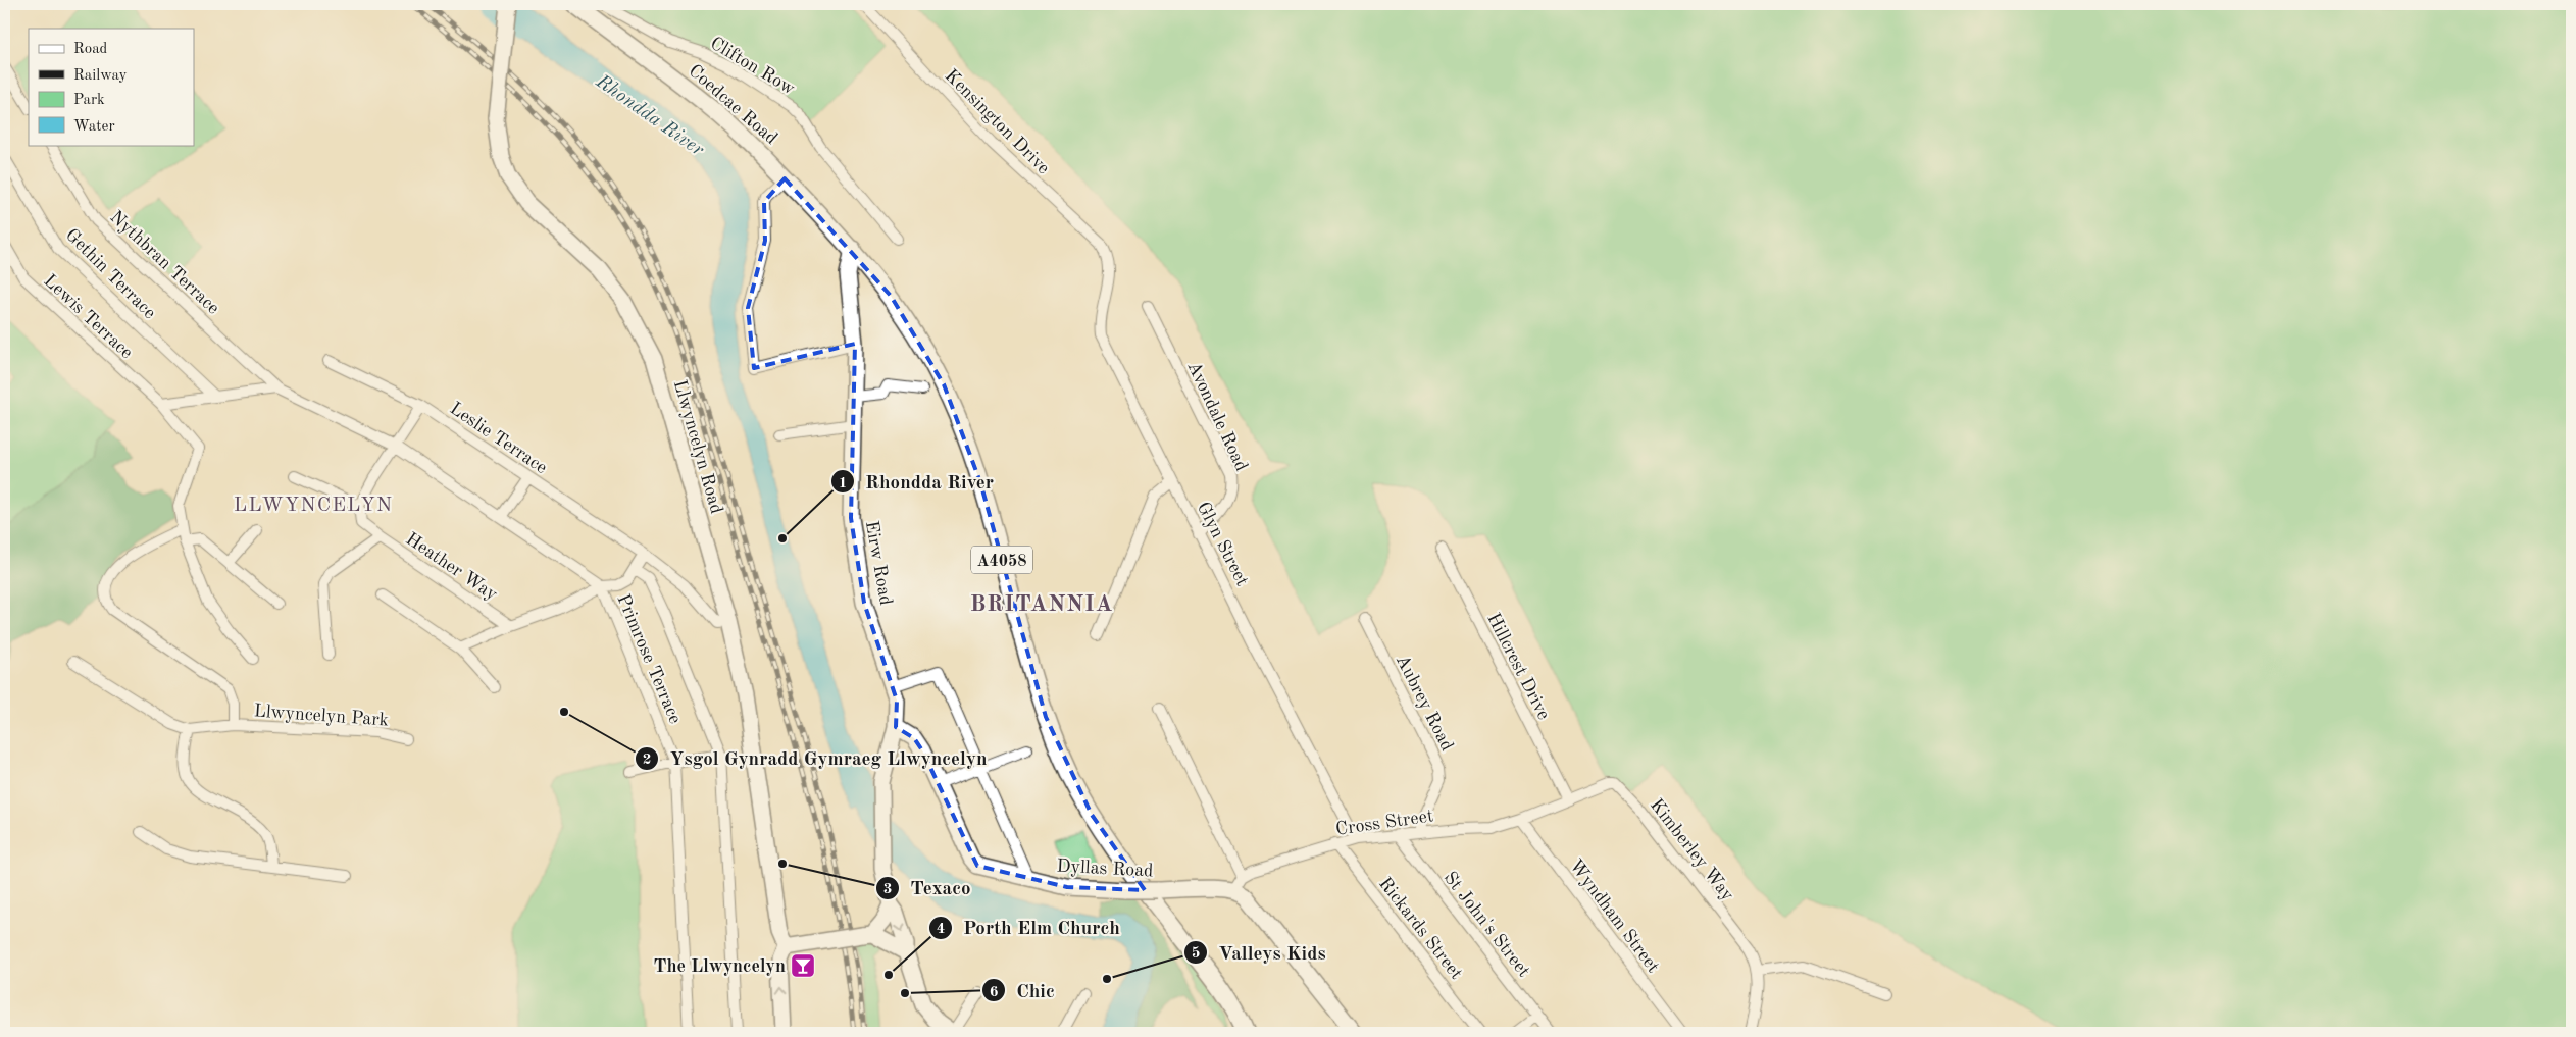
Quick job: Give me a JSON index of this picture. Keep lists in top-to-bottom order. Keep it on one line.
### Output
{"streets":{"main road":["Coedcae Road","Llwyncelyn Road","A4058","Eirw Road","Dyllas Road"],"street":["Clifton Row","Kensington Drive","Nythbran Terrace","Gethin Terrace","Lewis Terrace","Avondale Road","Leslie Terrace","Glyn Street","Heather Way","Primrose Terrace","Hillcrest Drive","Aubrey Road","Llwyncelyn Park","Cross Street","Kimberley Way","Wyndham Street","St John's Street","Rickards Street"]},"crossings":[["Coedcae Road","A4058"],["Coedcae Road","Eirw Road"],["Kensington Drive","Glyn Street"],["Nythbran Terrace","Primrose Terrace"],["Lewis Terrace","Llwyncelyn Park"],["Avondale Road","Glyn Street"],["Leslie Terrace","Llwyncelyn Road"],["Glyn Street","Cross Street"],["A4058","Eirw Road"],["Hillcrest Drive","Kimberley Way"],["Aubrey Road","Cross Street"],["Cross Street","Kimberley Way"],["Cross Street","Wyndham Street"],["Cross Street","St John's Street"],["Cross Street","Rickards Street"],["Kimberley Way","Wyndham Street"]],"districts":["LLWYNCELYN","BRITANNIA"],"water":["Rhondda River"],"places":{"other":["Rhondda River","Ysgol Gynradd Gymraeg Llwyncelyn","Texaco","Porth Elm Church","Valleys Kids","Chic"],"bar":["The Llwyncelyn"]},"legend":["Road","Railway","Park","Water"]}
